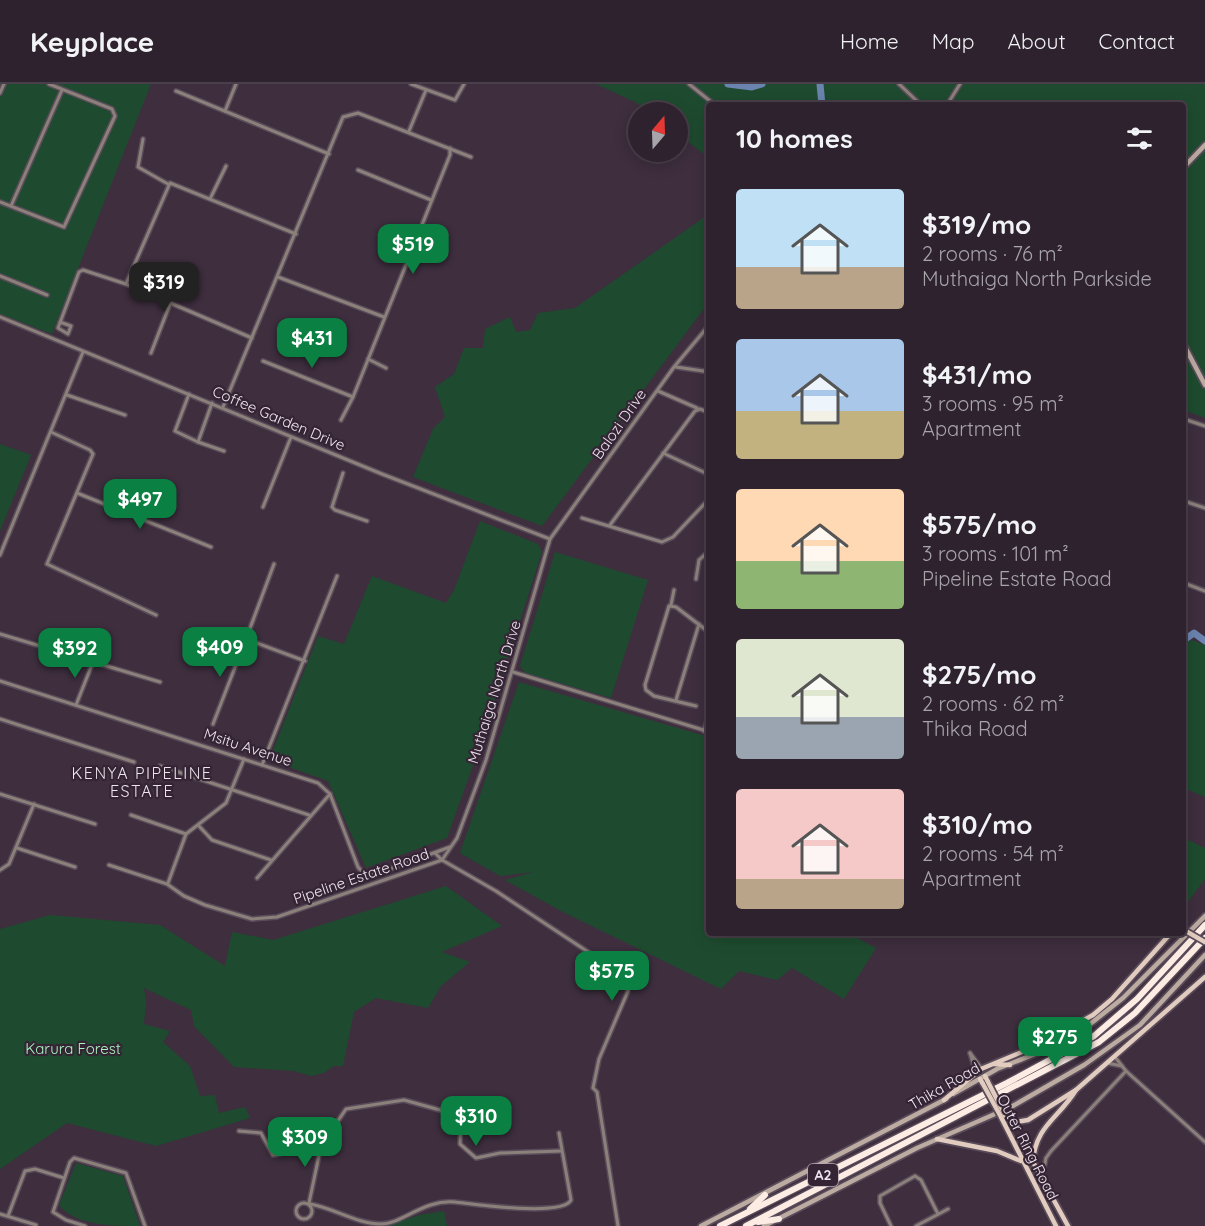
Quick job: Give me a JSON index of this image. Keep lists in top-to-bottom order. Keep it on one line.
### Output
{"streets":{"highway":["Thika Road","A2"],"main road":["Outer Ring Road"],"street":["Coffee Garden Drive","Balozi Drive","Muthaiga North Drive","Msitu Avenue","Pipeline Estate Road"]},"crossings":[["Coffee Garden Drive","Balozi Drive"],["Coffee Garden Drive","Muthaiga North Drive"],["Balozi Drive","Muthaiga North Drive"],["Thika Road","Outer Ring Road"]],"districts":["KENYA PIPELINE ESTATE"],"parks":["Karura Forest"],"north":"top","page":{"header":"Keyplace","nav":["Home","Map","About","Contact"],"heading":"10 homes","list":[{"name":"$319/mo","note":"2 rooms · 76 m² · Muthaiga North Parkside"},{"name":"$431/mo","note":"3 rooms · 95 m² · Apartment"},{"name":"$575/mo","note":"3 rooms · 101 m² · Pipeline Estate Road"},{"name":"$275/mo","note":"2 rooms · 62 m² · Thika Road"},{"name":"$310/mo","note":"2 rooms · 54 m² · Apartment"}],"price":["$519","$319","$431","$497","$409","$392","$575","$275","$310","$309"]}}
